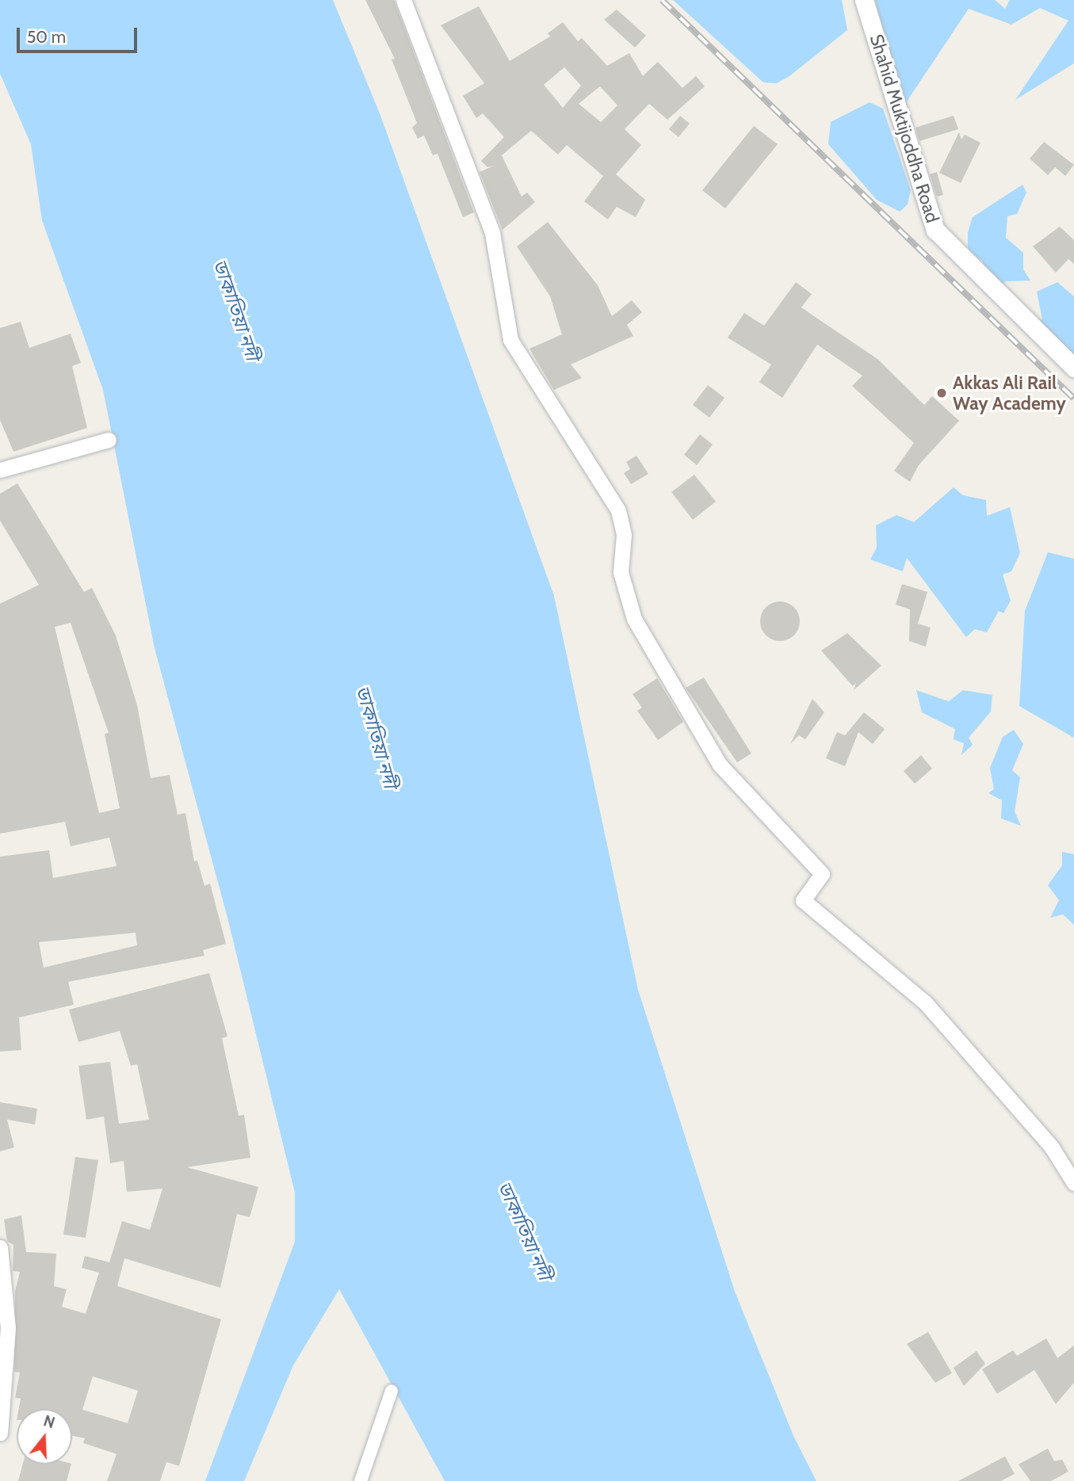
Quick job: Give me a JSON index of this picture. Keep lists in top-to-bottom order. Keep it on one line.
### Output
{"streets":{"main road":["Shahid Muktijoddha Road"]},"water":["ডাকাতিয়া নদী"],"places":["Akkas Ali Rail Way Academy"],"scale_bar":"50 m","north":"top"}
